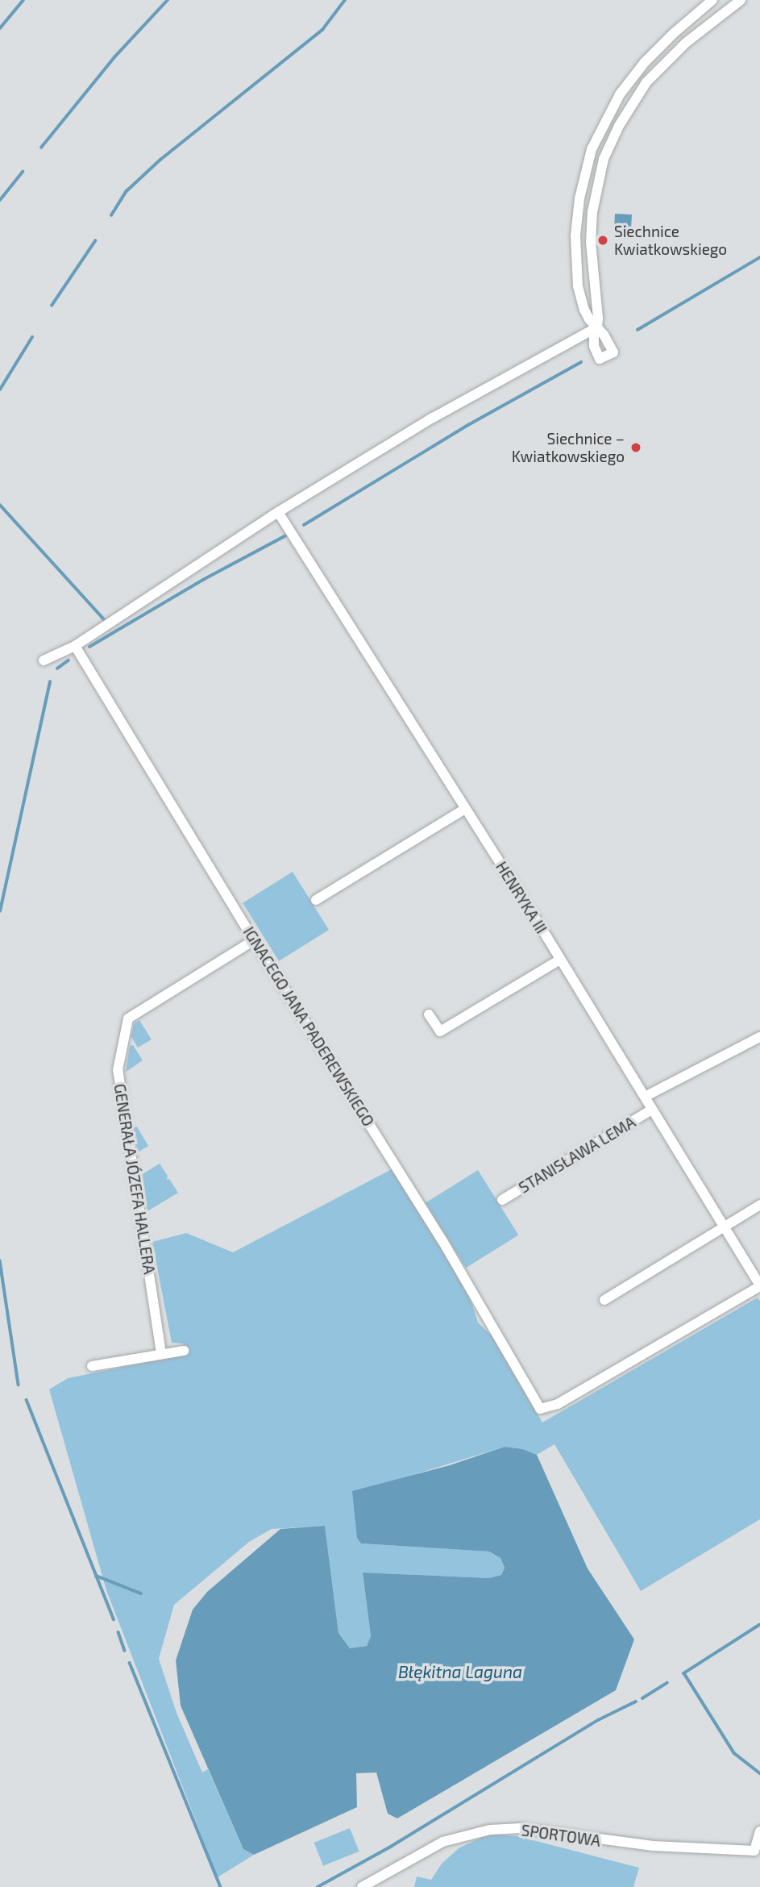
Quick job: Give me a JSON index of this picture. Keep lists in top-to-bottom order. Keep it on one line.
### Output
{"streets":{"street":["HENRYKA III","IGNACEGO JANA PADEREWSKIEGO","STANISŁAWA LEMA","GENERAŁA JÓZEFA HALLERA","SPORTOWA"]},"crossings":[["HENRYKA III","IGNACEGO JANA PADEREWSKIEGO"],["HENRYKA III","STANISŁAWA LEMA"],["IGNACEGO JANA PADEREWSKIEGO","GENERAŁA JÓZEFA HALLERA"]],"water":["Błękitna Laguna"],"places":["Siechnice Kwiatkowskiego","Siechnice – Kwiatkowskiego"]}
